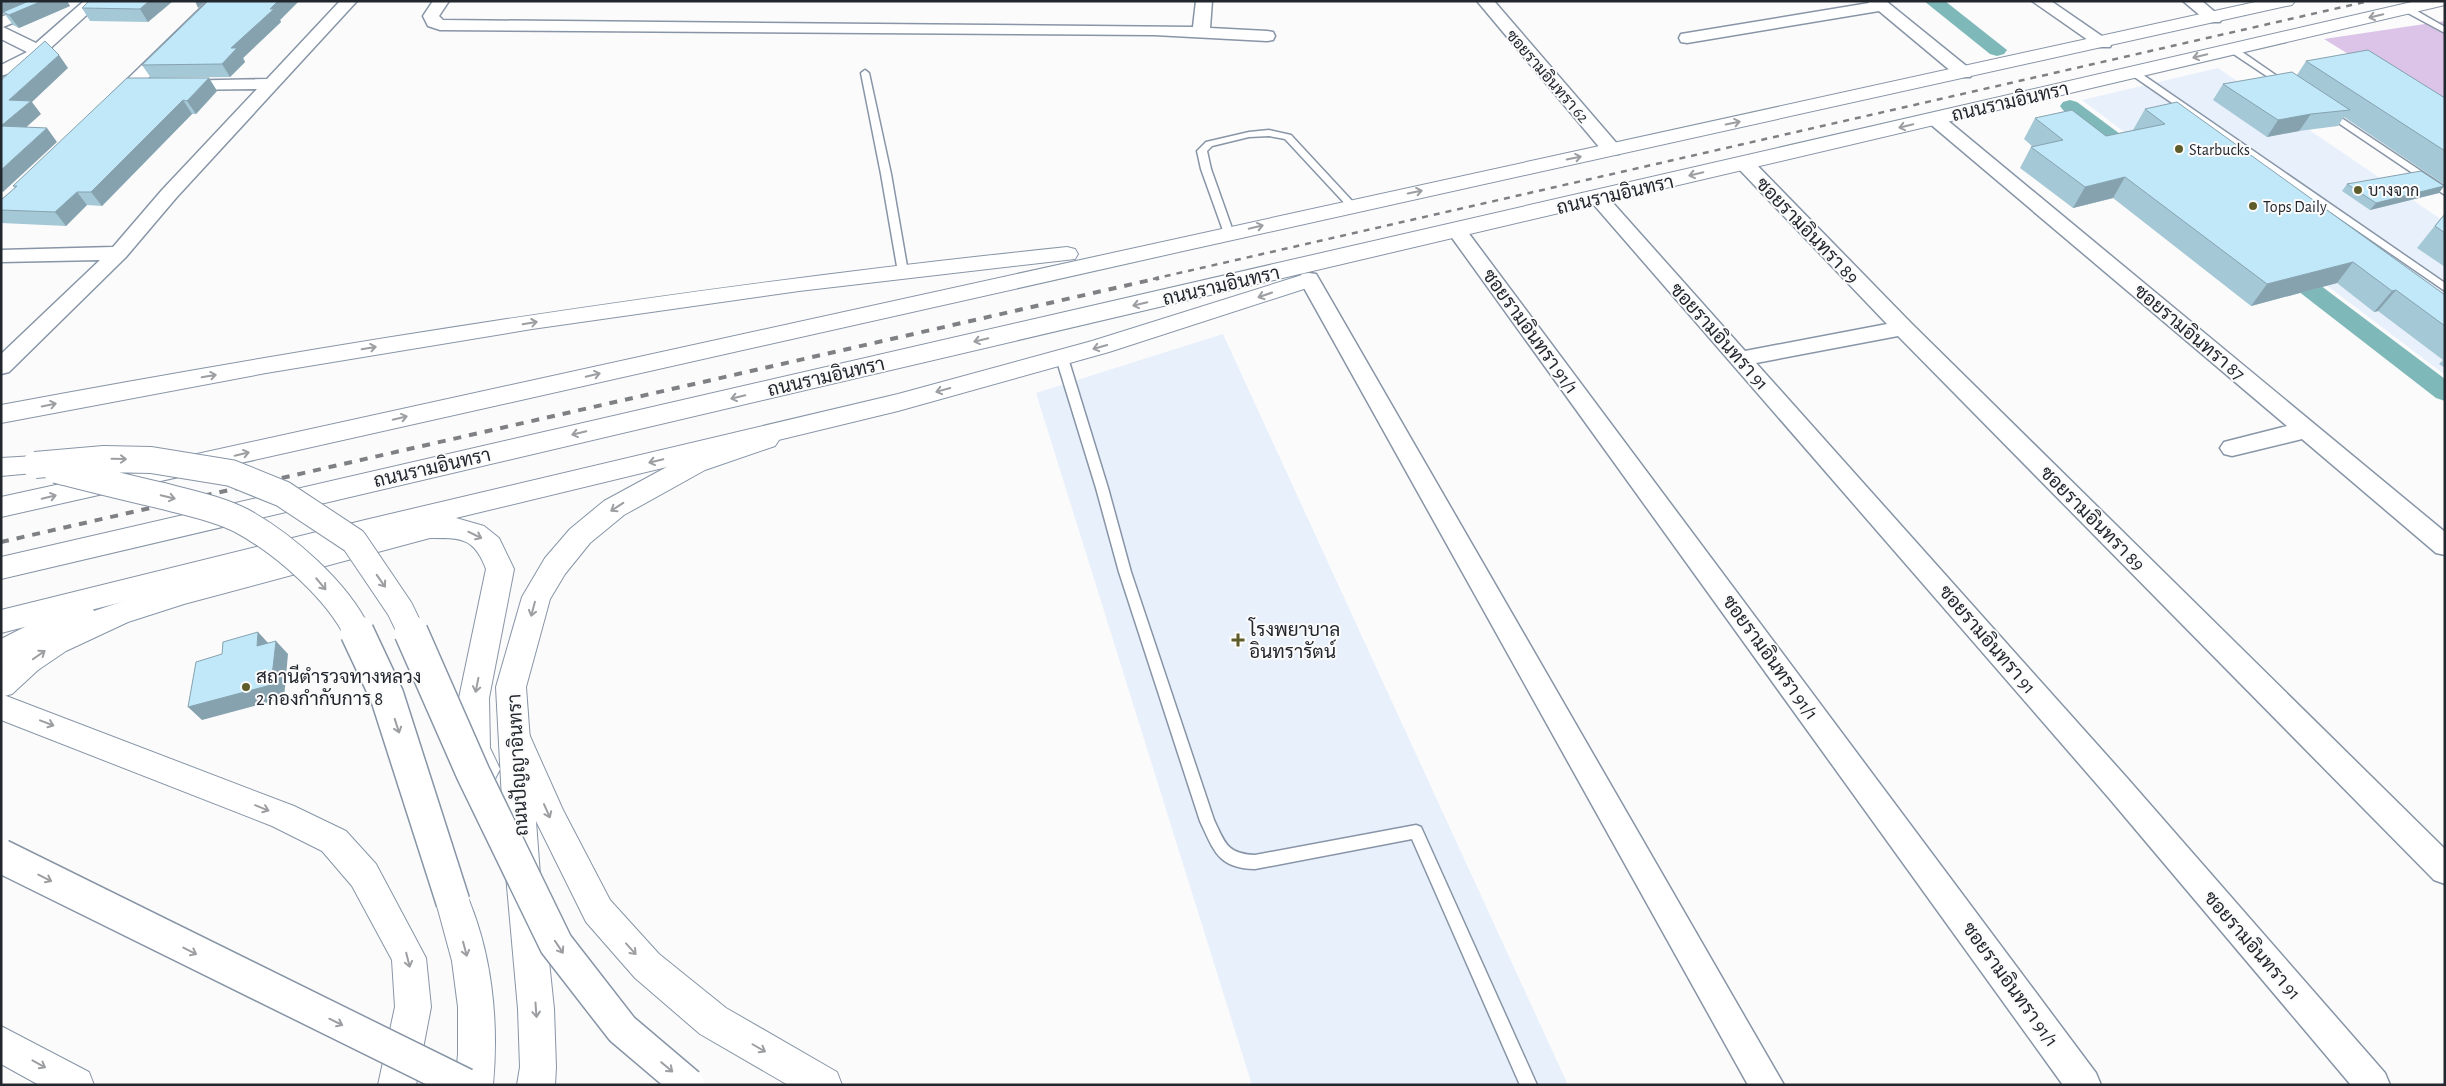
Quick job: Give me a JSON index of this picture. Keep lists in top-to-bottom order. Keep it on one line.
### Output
{"streets":{"main road":["ถนนรามอินทรา","ถนนปัญญาอินทรา"],"street":["ซอยรามอินทรา 62","ซอยรามอินทรา 89","ซอยรามอินทรา 91/1","ซอยรามอินทรา 87","ซอยรามอินทรา 91"]},"crossings":[["ซอยรามอินทรา 62","ถนนรามอินทรา"],["ถนนรามอินทรา","ซอยรามอินทรา 89"],["ถนนรามอินทรา","ซอยรามอินทรา 91/1"],["ถนนรามอินทรา","ซอยรามอินทรา 87"],["ถนนรามอินทรา","ซอยรามอินทรา 91"]],"one_way":["ถนนปัญญาอินทรา"],"places":{"other":["Starbucks","บางจาก","Tops Daily","สถานีตำรวจทางหลวง 2 กองกำกับการ 8"],"health":["โรงพยาบาล อินทรารัตน์"]}}
